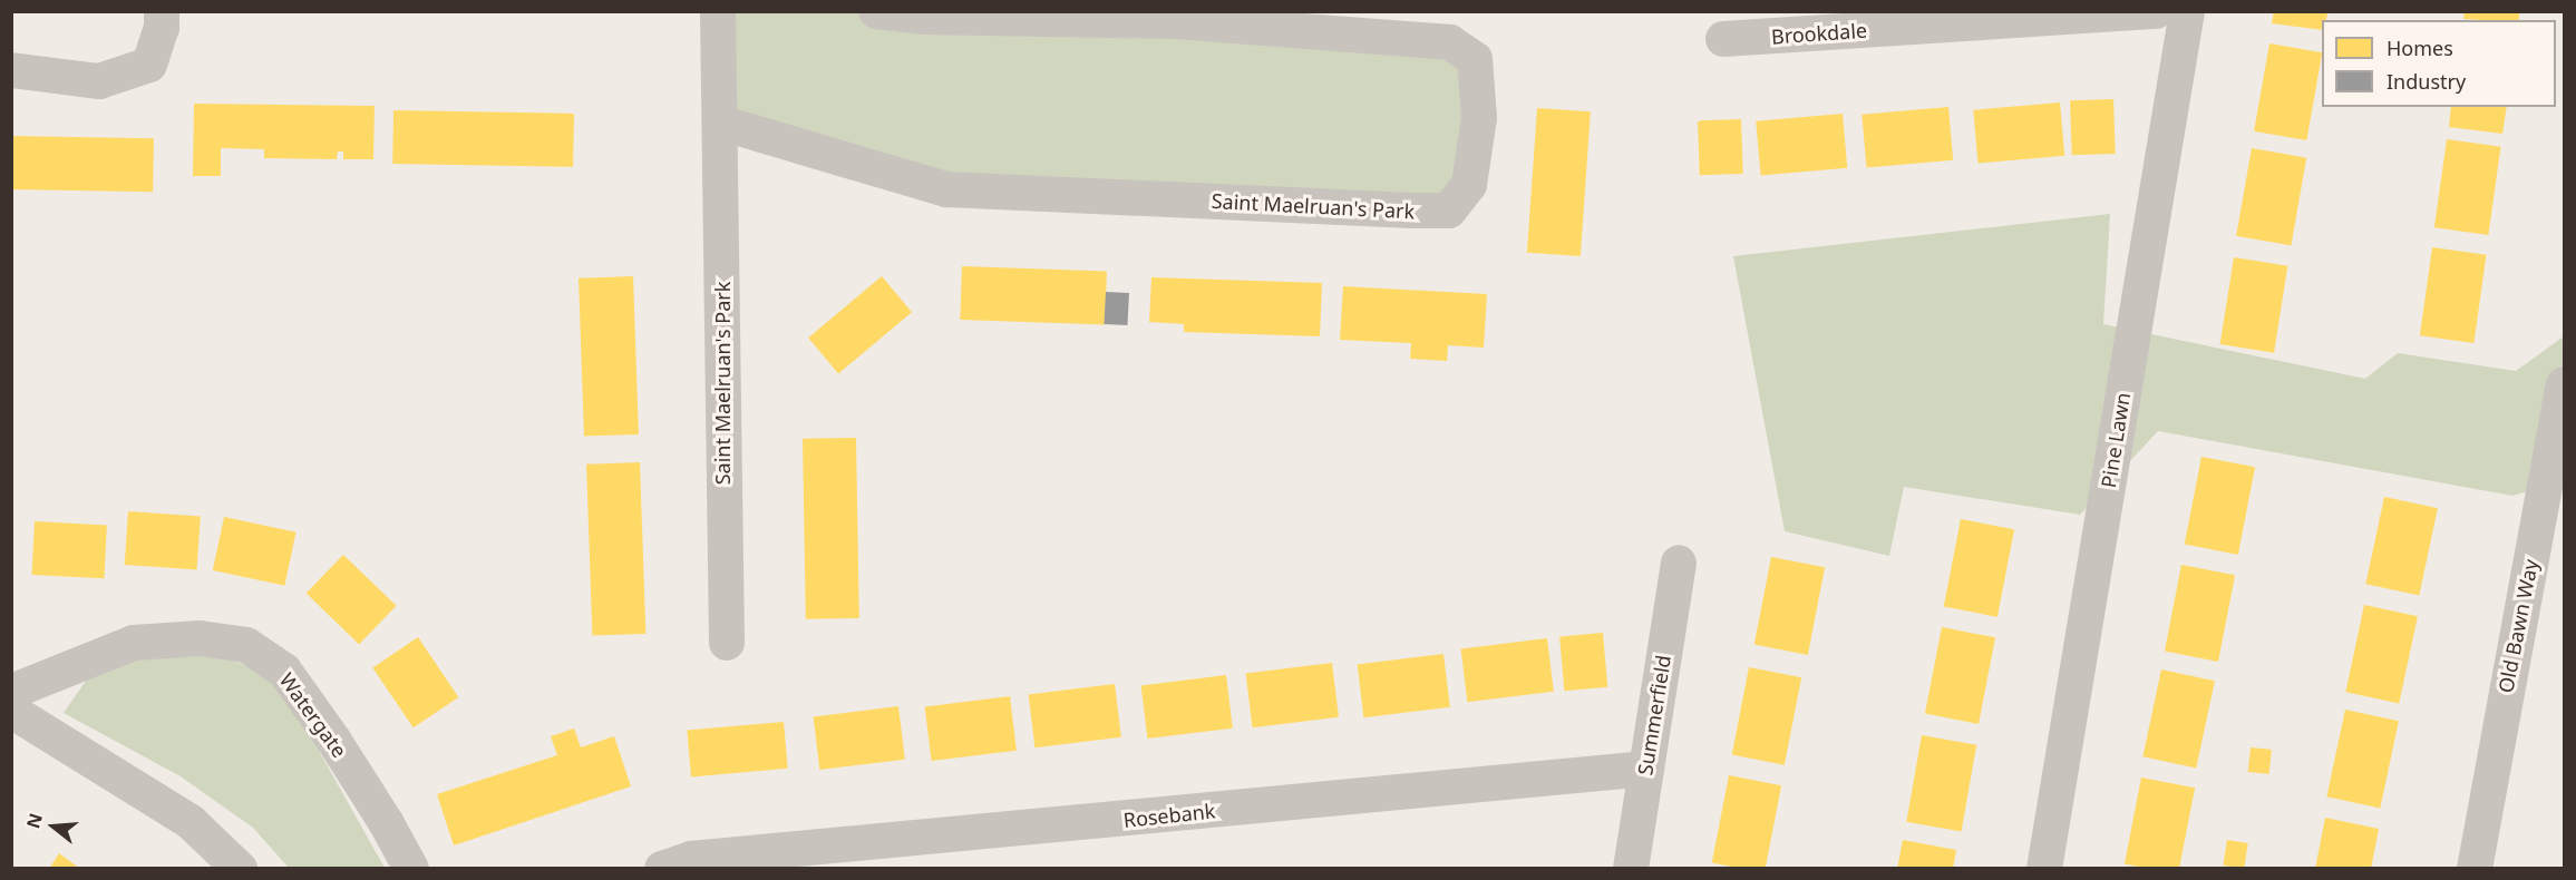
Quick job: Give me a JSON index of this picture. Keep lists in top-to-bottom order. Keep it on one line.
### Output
{"streets":{"street":["Brookdale","Saint Maelruan's Park","Pine Lawn","Old Bawn Way","Watergate","Summerfield","Rosebank"]},"crossings":[["Summerfield","Rosebank"]],"legend":["Homes","Industry"],"north":"left"}
